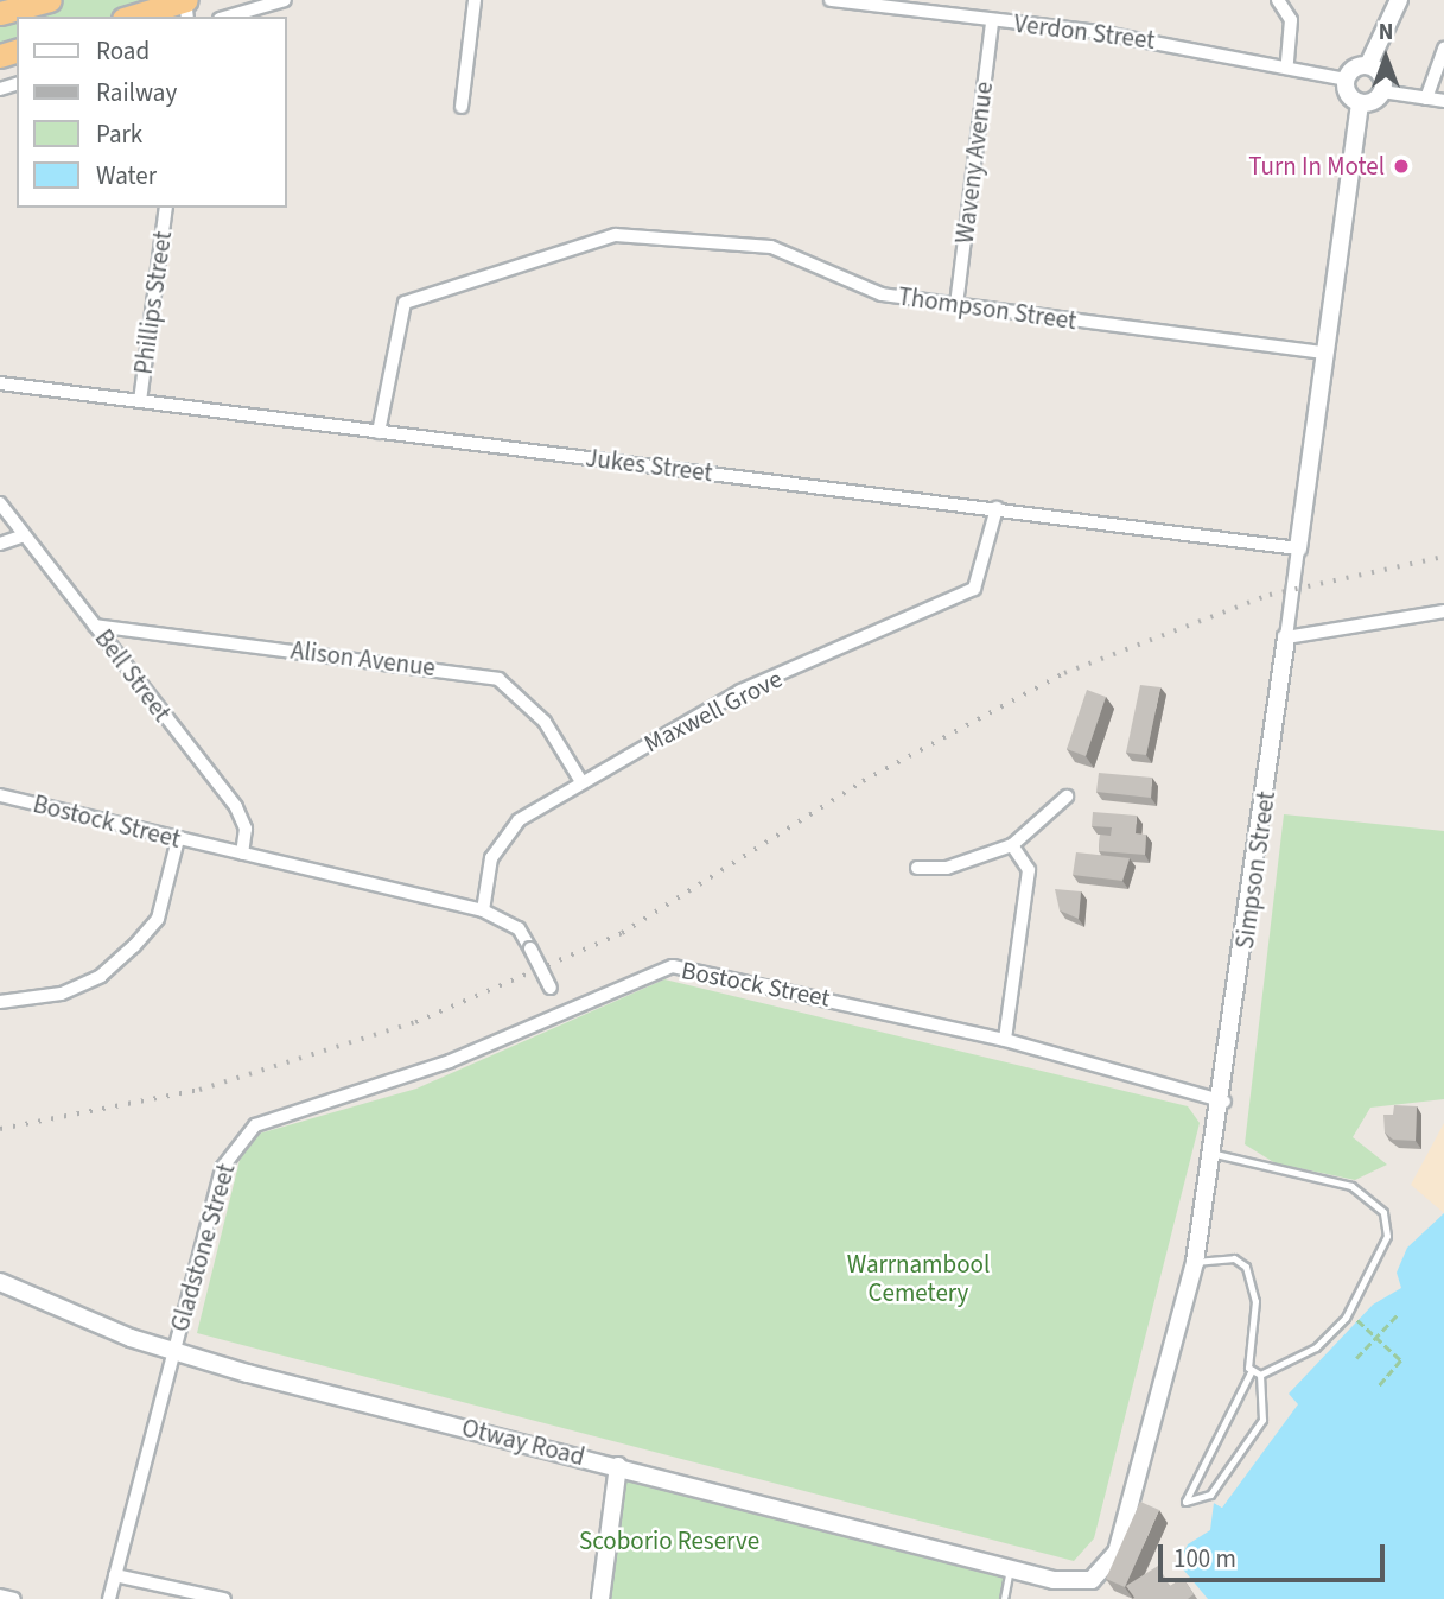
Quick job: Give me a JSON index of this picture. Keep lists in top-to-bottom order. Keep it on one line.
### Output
{"streets":{"street":["Verdon Street","Waveny Avenue","Phillips Street","Thompson Street","Jukes Street","Alison Avenue","Bell Street","Maxwell Grove","Bostock Street","Simpson Street","Gladstone Street","Otway Road"]},"crossings":[["Verdon Street","Waveny Avenue"],["Waveny Avenue","Thompson Street"],["Phillips Street","Jukes Street"],["Thompson Street","Jukes Street"],["Thompson Street","Simpson Street"],["Jukes Street","Maxwell Grove"],["Jukes Street","Simpson Street"],["Alison Avenue","Bell Street"],["Alison Avenue","Maxwell Grove"],["Bell Street","Bostock Street"],["Maxwell Grove","Bostock Street"],["Bostock Street","Simpson Street"],["Bostock Street","Gladstone Street"],["Simpson Street","Otway Road"],["Gladstone Street","Otway Road"]],"parks":["Warrnambool Cemetery","Scoborio Reserve"],"places":["Turn In Motel"],"legend":["Road","Railway","Park","Water"],"scale_bar":"100 m","north":"top"}
